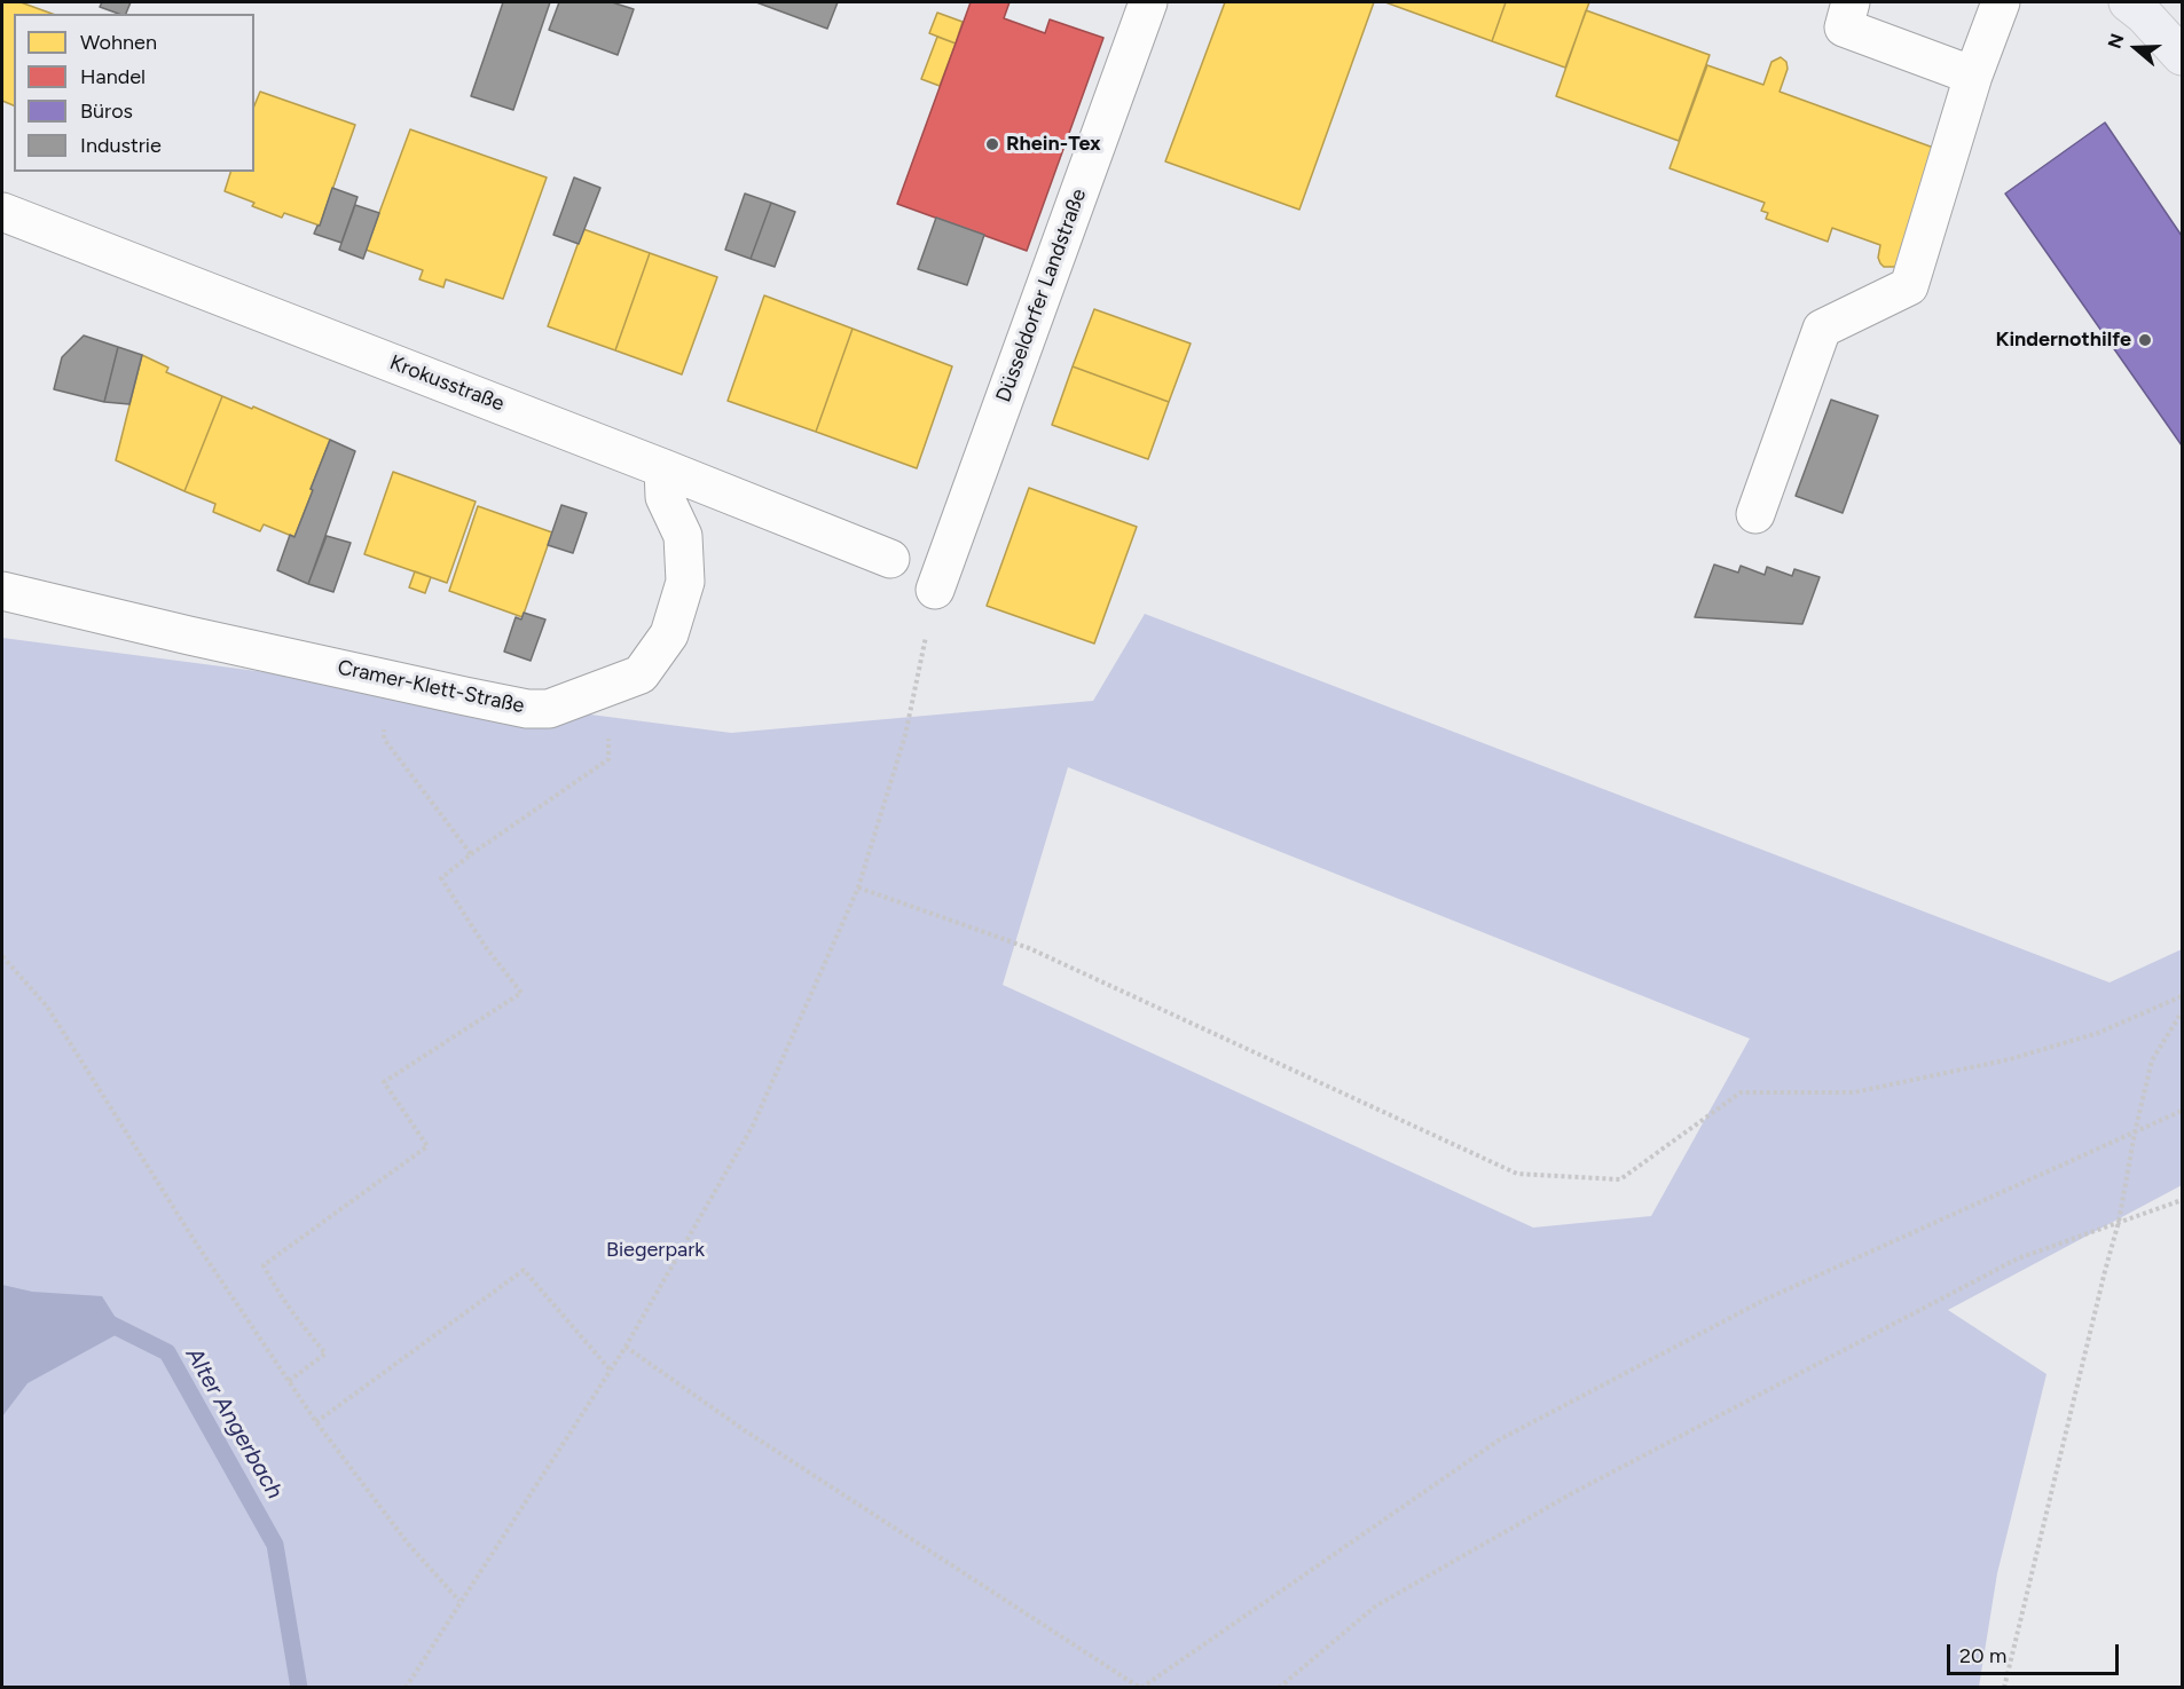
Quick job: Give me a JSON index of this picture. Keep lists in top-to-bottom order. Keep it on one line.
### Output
{"streets":{"street":["Düsseldorfer Landstraße","Krokusstraße","Cramer-Klett-Straße"]},"crossings":[["Krokusstraße","Cramer-Klett-Straße"]],"water":["Alter Angerbach"],"parks":["Biegerpark"],"places":["Rhein-Tex","Kindernothilfe"],"legend":["Wohnen","Handel","Büros","Industrie"],"scale_bar":"20 m","north":"left"}
